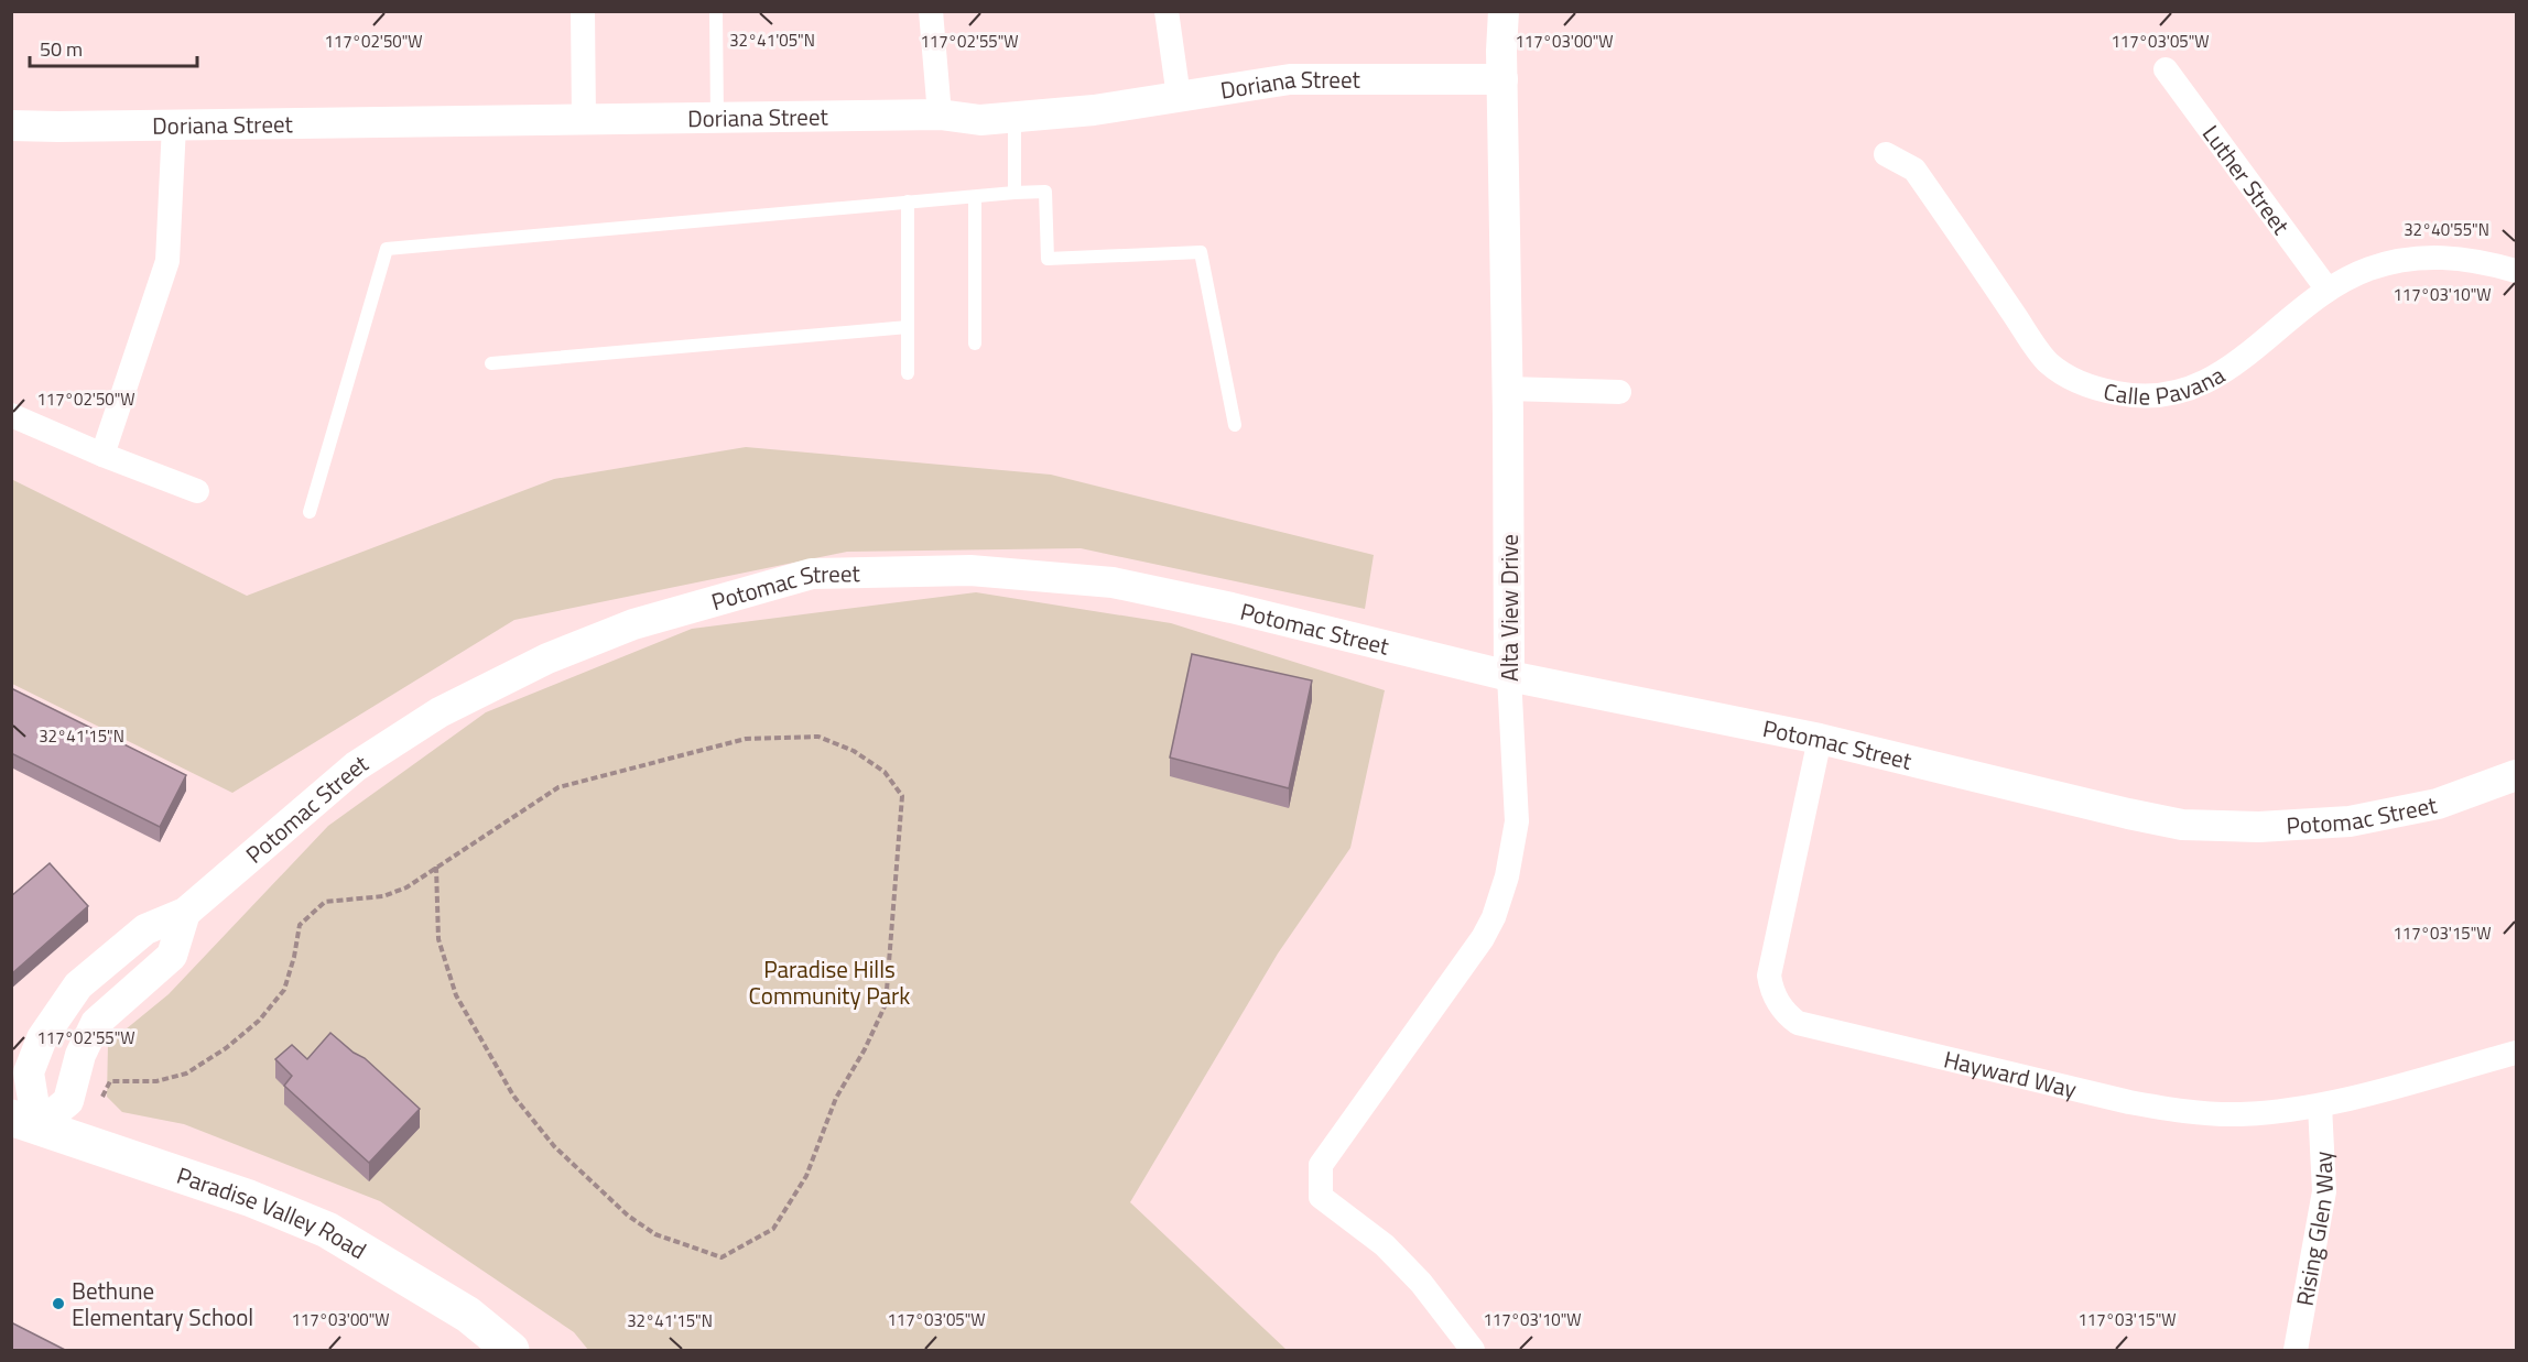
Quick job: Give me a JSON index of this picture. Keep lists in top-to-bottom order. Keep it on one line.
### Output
{"streets":{"main road":["Paradise Valley Road"],"street":["Doriana Street","Luther Street","Calle Pavana","Potomac Street","Alta View Drive","Hayward Way","Rising Glen Way"]},"crossings":[["Doriana Street","Alta View Drive"],["Luther Street","Calle Pavana"],["Potomac Street","Alta View Drive"],["Potomac Street","Hayward Way"],["Potomac Street","Paradise Valley Road"],["Hayward Way","Rising Glen Way"]],"parks":["Paradise Hills Community Park"],"places":["Bethune Elementary School"],"scale_bar":"50 m","coordinates":["32°41'05\"N","117°02'50\"W","117°02'55\"W","117°03'00\"W","117°03'05\"W","32°40'55\"N","117°03'10\"W","32°41'15\"N","117°03'15\"W"]}
